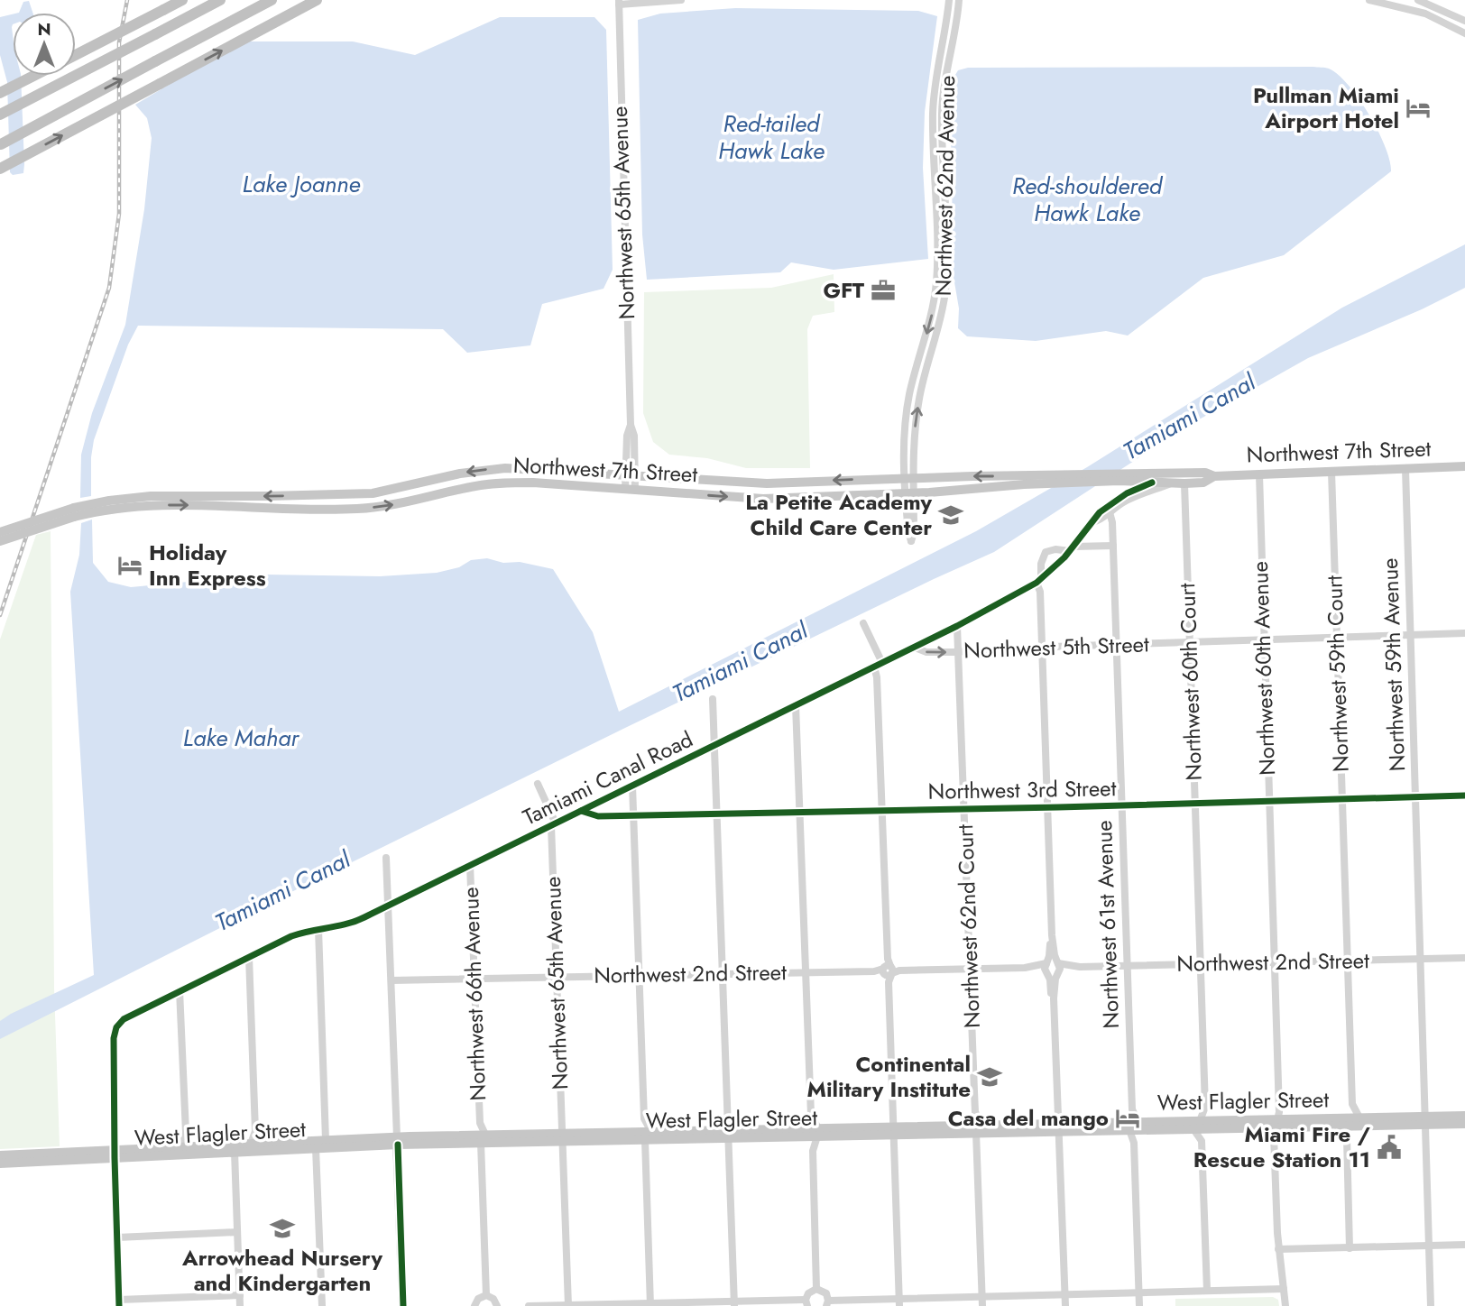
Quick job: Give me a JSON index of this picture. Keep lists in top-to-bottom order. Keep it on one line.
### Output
{"streets":{"main road":["Northwest 7th Street","West Flagler Street"],"street":["Northwest 62nd Avenue","Northwest 65th Avenue","Northwest 5th Street","Northwest 59th Avenue","Northwest 60th Avenue","Northwest 59th Court","Northwest 60th Court","Tamiami Canal Road","Northwest 3rd Street","Northwest 61st Avenue","Northwest 62nd Court","Northwest 2nd Street","Northwest 66th Avenue"]},"crossings":[["Northwest 62nd Avenue","Northwest 7th Street"],["Northwest 65th Avenue","Northwest 7th Street"],["Northwest 65th Avenue","Tamiami Canal Road"],["Northwest 65th Avenue","Northwest 2nd Street"],["Northwest 65th Avenue","West Flagler Street"],["Northwest 7th Street","Northwest 59th Avenue"],["Northwest 7th Street","Northwest 60th Avenue"],["Northwest 7th Street","Northwest 59th Court"],["Northwest 7th Street","Northwest 60th Court"],["Northwest 7th Street","Tamiami Canal Road"],["Northwest 5th Street","Northwest 59th Avenue"],["Northwest 5th Street","Northwest 60th Avenue"],["Northwest 5th Street","Northwest 59th Court"],["Northwest 5th Street","Northwest 60th Court"],["Northwest 5th Street","Tamiami Canal Road"],["Northwest 5th Street","Northwest 61st Avenue"],["Northwest 5th Street","Northwest 62nd Court"],["Northwest 59th Avenue","Northwest 3rd Street"],["Northwest 59th Avenue","Northwest 2nd Street"],["Northwest 59th Avenue","West Flagler Street"],["Northwest 60th Avenue","Northwest 3rd Street"],["Northwest 60th Avenue","Northwest 2nd Street"],["Northwest 60th Avenue","West Flagler Street"],["Northwest 59th Court","Northwest 3rd Street"],["Northwest 59th Court","Northwest 2nd Street"],["Northwest 59th Court","West Flagler Street"],["Northwest 60th Court","Northwest 3rd Street"],["Northwest 60th Court","Northwest 2nd Street"],["Northwest 60th Court","West Flagler Street"],["Tamiami Canal Road","Northwest 3rd Street"],["Tamiami Canal Road","Northwest 61st Avenue"],["Tamiami Canal Road","Northwest 62nd Court"],["Tamiami Canal Road","Northwest 66th Avenue"],["Tamiami Canal Road","West Flagler Street"],["Northwest 3rd Street","Northwest 61st Avenue"],["Northwest 3rd Street","Northwest 62nd Court"],["Northwest 61st Avenue","Northwest 2nd Street"],["Northwest 61st Avenue","West Flagler Street"],["Northwest 62nd Court","Northwest 2nd Street"],["Northwest 62nd Court","West Flagler Street"],["Northwest 2nd Street","Northwest 66th Avenue"],["Northwest 66th Avenue","West Flagler Street"]],"water":["Red-tailed Hawk Lake","Lake Joanne","Red-shouldered Hawk Lake","Tamiami Canal","Lake Mahar"],"places":{"hotel":["Pullman Miami Airport Hotel","Holiday Inn Express","Casa del mango"],"office":["GFT"],"school or university":["La Petite Academy Child Care Center","Continental Military Institute","Arrowhead Nursery and Kindergarten"],"public building":["Miami Fire / Rescue Station 11"]},"north":"top"}
